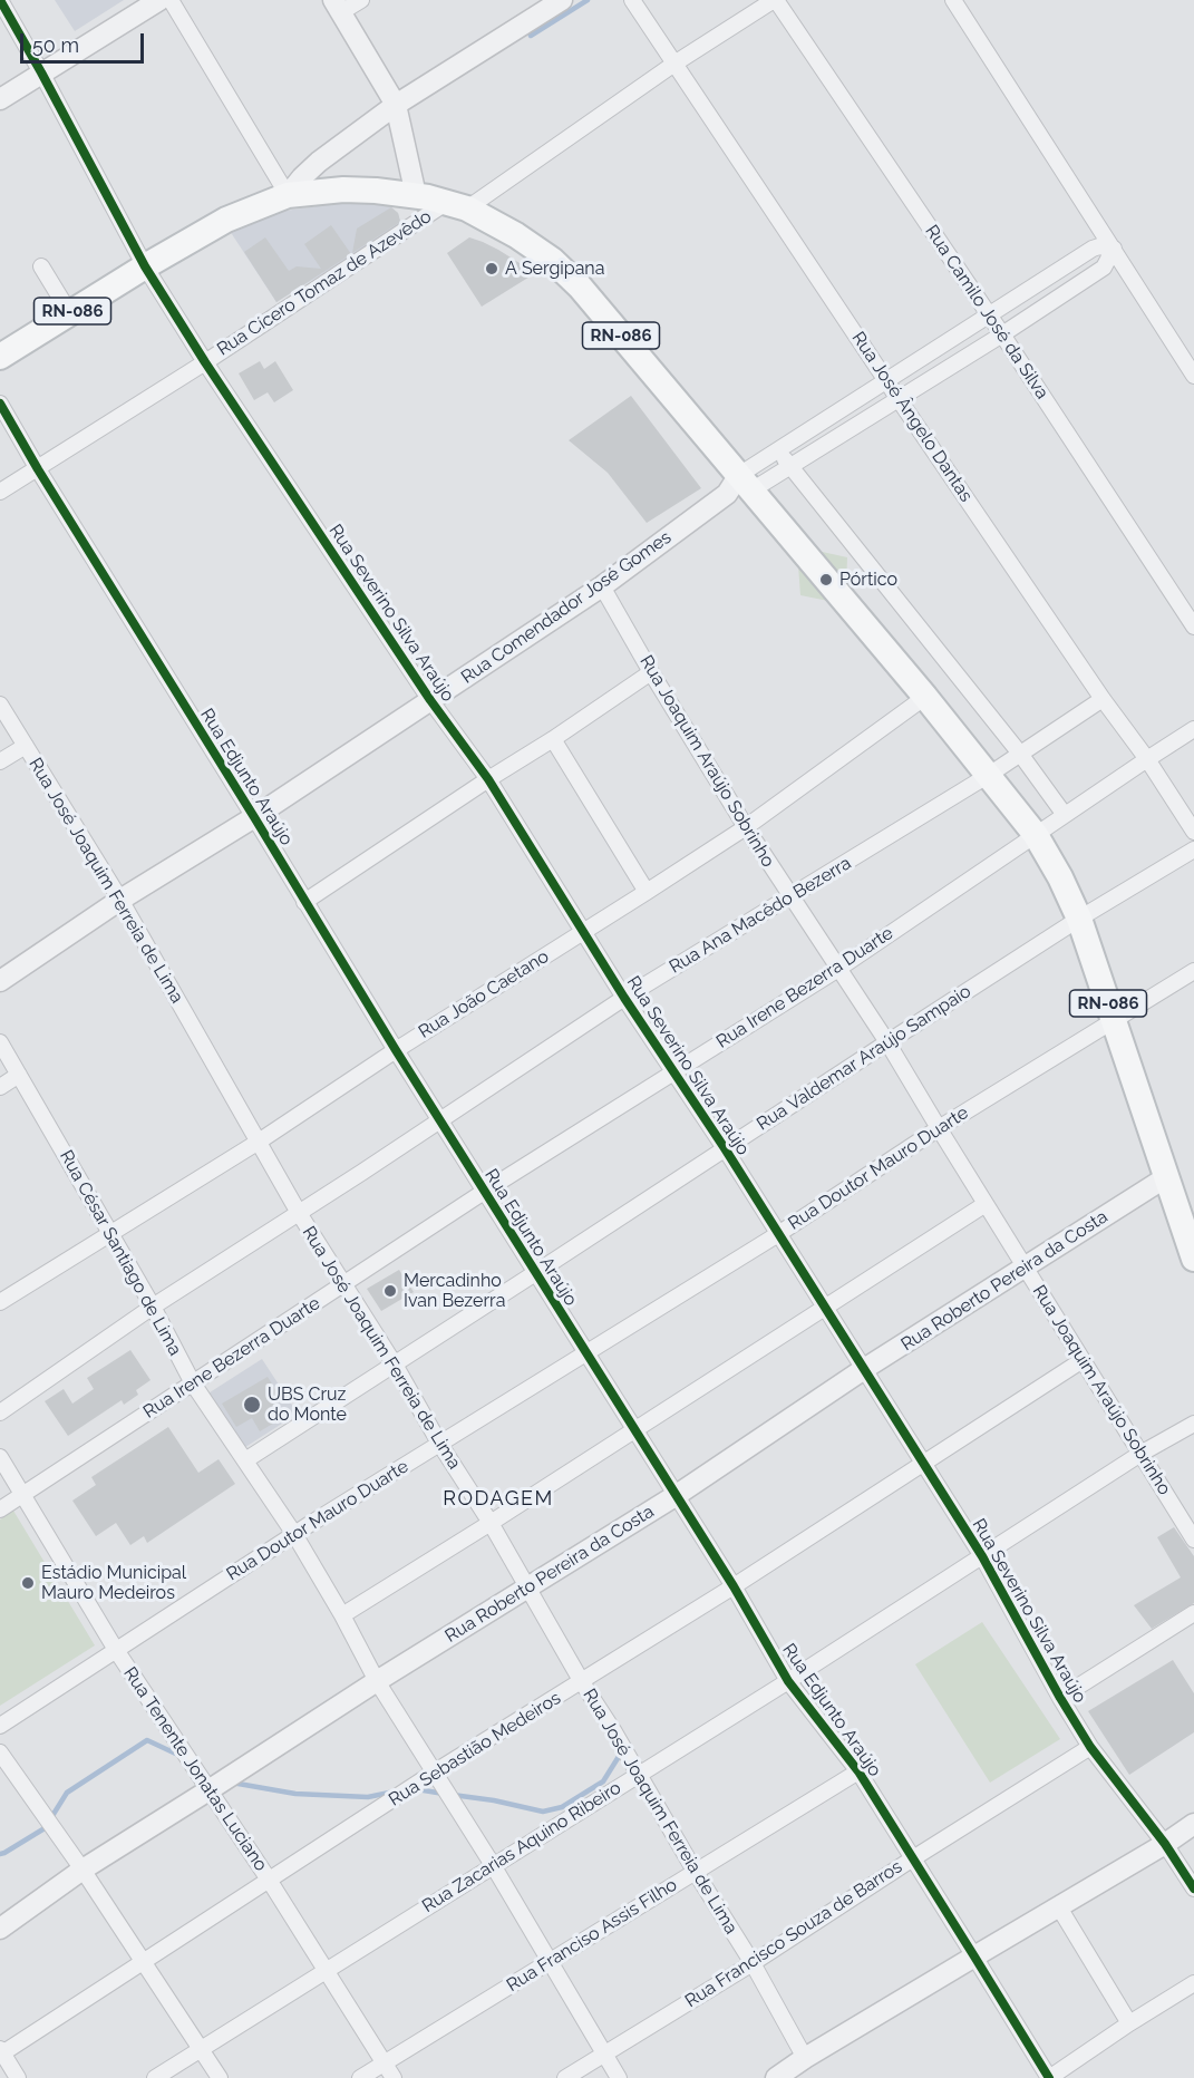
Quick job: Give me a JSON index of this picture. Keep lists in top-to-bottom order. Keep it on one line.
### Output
{"streets":{"main road":["RN-086"],"street":["Rua Cícero Tomaz de Azevêdo","Rua Camilo José da Silva","Rua José Ângelo Dantas","Rua Comendador José Gomes","Rua Severino Silva Araújo","Rua Joaquim Araújo Sobrinho","Rua Edjunto Araújo","Rua José Joaquim Ferreia de Lima","Rua Ana Macêdo Bezerra","Rua Irene Bezerra Duarte","Rua João Caetano","Rua Valdemar Araújo Sampaio","Rua Doutor Mauro Duarte","Rua César Santiago de Lima","Rua Roberto Pereira da Costa","Rua Sebastião Medeiros","Rua Tenente Jonatas Luciano","Rua Zacarias Aquino Ribeiro","Rua Francisco Souza de Barros","Rua Franciso Assis Filho"]},"crossings":[["Rua Cícero Tomaz de Azevêdo","RN-086"],["Rua Cícero Tomaz de Azevêdo","Rua Camilo José da Silva"],["Rua Cícero Tomaz de Azevêdo","Rua José Ângelo Dantas"],["Rua Cícero Tomaz de Azevêdo","Rua Severino Silva Araújo"],["Rua Cícero Tomaz de Azevêdo","Rua Edjunto Araújo"],["RN-086","Rua Comendador José Gomes"],["RN-086","Rua Severino Silva Araújo"],["RN-086","Rua Ana Macêdo Bezerra"],["RN-086","Rua Irene Bezerra Duarte"],["RN-086","Rua João Caetano"],["RN-086","Rua Valdemar Araújo Sampaio"],["RN-086","Rua Doutor Mauro Duarte"],["RN-086","Rua Roberto Pereira da Costa"],["Rua José Ângelo Dantas","Rua Ana Macêdo Bezerra"],["Rua José Ângelo Dantas","Rua Irene Bezerra Duarte"],["Rua Comendador José Gomes","Rua Severino Silva Araújo"],["Rua Comendador José Gomes","Rua Joaquim Araújo Sobrinho"],["Rua Comendador José Gomes","Rua Edjunto Araújo"],["Rua Comendador José Gomes","Rua José Joaquim Ferreia de Lima"],["Rua Severino Silva Araújo","Rua Ana Macêdo Bezerra"],["Rua Severino Silva Araújo","Rua Irene Bezerra Duarte"],["Rua Severino Silva Araújo","Rua João Caetano"],["Rua Severino Silva Araújo","Rua Valdemar Araújo Sampaio"],["Rua Severino Silva Araújo","Rua Doutor Mauro Duarte"],["Rua Severino Silva Araújo","Rua Roberto Pereira da Costa"],["Rua Severino Silva Araújo","Rua Sebastião Medeiros"],["Rua Severino Silva Araújo","Rua Zacarias Aquino Ribeiro"],["Rua Severino Silva Araújo","Rua Francisco Souza de Barros"],["Rua Joaquim Araújo Sobrinho","Rua Ana Macêdo Bezerra"],["Rua Joaquim Araújo Sobrinho","Rua Irene Bezerra Duarte"],["Rua Joaquim Araújo Sobrinho","Rua João Caetano"],["Rua Joaquim Araújo Sobrinho","Rua Valdemar Araújo Sampaio"],["Rua Joaquim Araújo Sobrinho","Rua Doutor Mauro Duarte"],["Rua Joaquim Araújo Sobrinho","Rua Roberto Pereira da Costa"],["Rua Joaquim Araújo Sobrinho","Rua Sebastião Medeiros"],["Rua Joaquim Araújo Sobrinho","Rua Zacarias Aquino Ribeiro"],["Rua Edjunto Araújo","Rua Ana Macêdo Bezerra"],["Rua Edjunto Araújo","Rua Irene Bezerra Duarte"],["Rua Edjunto Araújo","Rua João Caetano"],["Rua Edjunto Araújo","Rua Valdemar Araújo Sampaio"],["Rua Edjunto Araújo","Rua Doutor Mauro Duarte"],["Rua Edjunto Araújo","Rua Roberto Pereira da Costa"],["Rua Edjunto Araújo","Rua Sebastião Medeiros"],["Rua Edjunto Araújo","Rua Zacarias Aquino Ribeiro"],["Rua Edjunto Araújo","Rua Francisco Souza de Barros"],["Rua Edjunto Araújo","Rua Franciso Assis Filho"],["Rua José Joaquim Ferreia de Lima","Rua Ana Macêdo Bezerra"],["Rua José Joaquim Ferreia de Lima","Rua Irene Bezerra Duarte"],["Rua José Joaquim Ferreia de Lima","Rua João Caetano"],["Rua José Joaquim Ferreia de Lima","Rua Valdemar Araújo Sampaio"],["Rua José Joaquim Ferreia de Lima","Rua Doutor Mauro Duarte"],["Rua José Joaquim Ferreia de Lima","Rua Roberto Pereira da Costa"],["Rua José Joaquim Ferreia de Lima","Rua Sebastião Medeiros"],["Rua José Joaquim Ferreia de Lima","Rua Zacarias Aquino Ribeiro"],["Rua José Joaquim Ferreia de Lima","Rua Francisco Souza de Barros"],["Rua José Joaquim Ferreia de Lima","Rua Franciso Assis Filho"],["Rua Ana Macêdo Bezerra","Rua César Santiago de Lima"],["Rua Irene Bezerra Duarte","Rua César Santiago de Lima"],["Rua Irene Bezerra Duarte","Rua Tenente Jonatas Luciano"],["Rua João Caetano","Rua César Santiago de Lima"],["Rua Valdemar Araújo Sampaio","Rua César Santiago de Lima"],["Rua Doutor Mauro Duarte","Rua César Santiago de Lima"],["Rua Doutor Mauro Duarte","Rua Tenente Jonatas Luciano"],["Rua César Santiago de Lima","Rua Roberto Pereira da Costa"],["Rua César Santiago de Lima","Rua Sebastião Medeiros"],["Rua César Santiago de Lima","Rua Zacarias Aquino Ribeiro"],["Rua César Santiago de Lima","Rua Francisco Souza de Barros"],["Rua César Santiago de Lima","Rua Franciso Assis Filho"],["Rua Roberto Pereira da Costa","Rua Tenente Jonatas Luciano"],["Rua Sebastião Medeiros","Rua Tenente Jonatas Luciano"],["Rua Tenente Jonatas Luciano","Rua Zacarias Aquino Ribeiro"],["Rua Tenente Jonatas Luciano","Rua Franciso Assis Filho"]],"districts":["RODAGEM"],"places":["A Sergipana","Pórtico","Mercadinho Ivan Bezerra","UBS Cruz do Monte","Estádio Municipal Mauro Medeiros"],"scale_bar":"50 m"}
